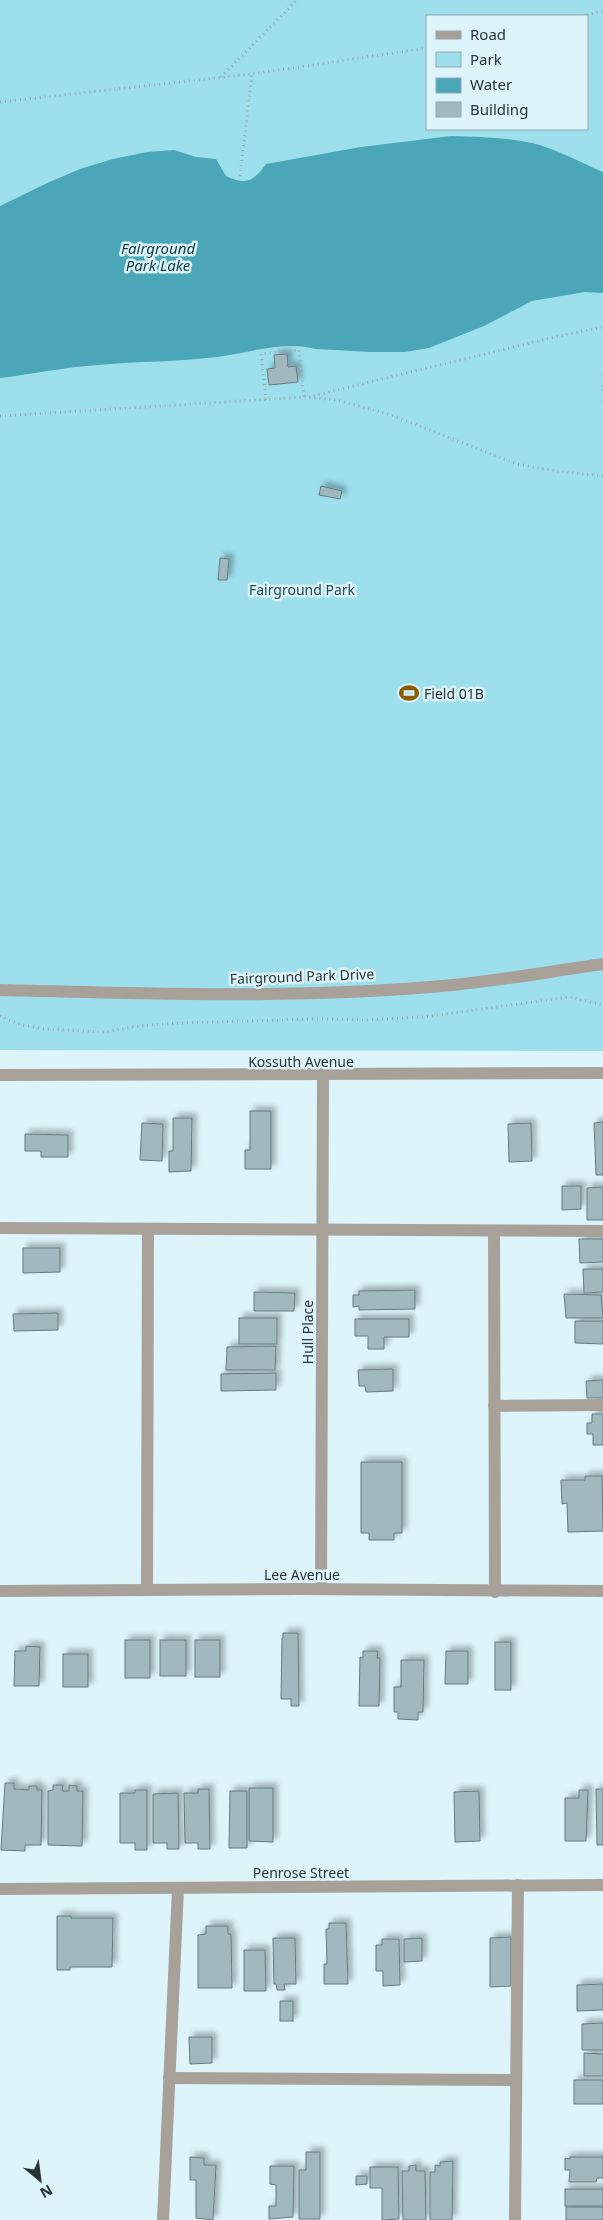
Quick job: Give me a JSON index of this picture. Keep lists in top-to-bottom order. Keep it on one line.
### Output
{"streets":{"street":["Fairground Park Drive","Kossuth Avenue","Hull Place","Lee Avenue","Penrose Street"]},"crossings":[["Kossuth Avenue","Hull Place"],["Hull Place","Lee Avenue"]],"water":["Fairground Park Lake"],"parks":["Fairground Park"],"places":{"sports":["Field 01B"]},"legend":["Road","Park","Water","Building"],"north":"bottom right"}
